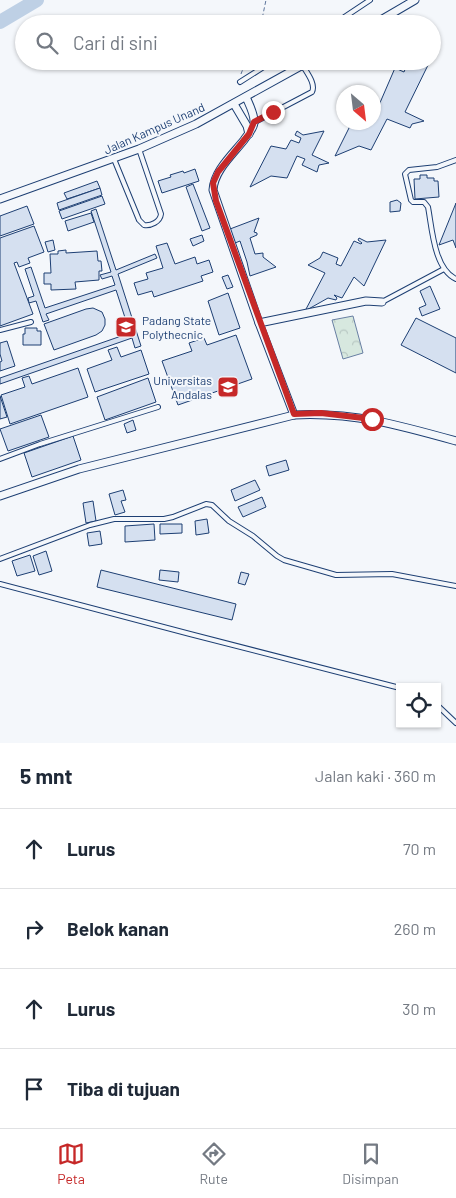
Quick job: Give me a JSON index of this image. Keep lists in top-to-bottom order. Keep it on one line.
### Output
{"streets":{"street":["Jalan Kampus Unand"]},"places":{"school or university":["Padang State Polythecnic","Universitas Andalas"]},"north":"bottom right","page":{"search":"Cari di sini","heading":["5 mnt","Jalan kaki · 360 m"],"list":[["Lurus","70 m"],["Belok kanan","260 m"],["Lurus","30 m"],"Tiba di tujuan"],"nav":["Peta","Rute","Disimpan"]}}
